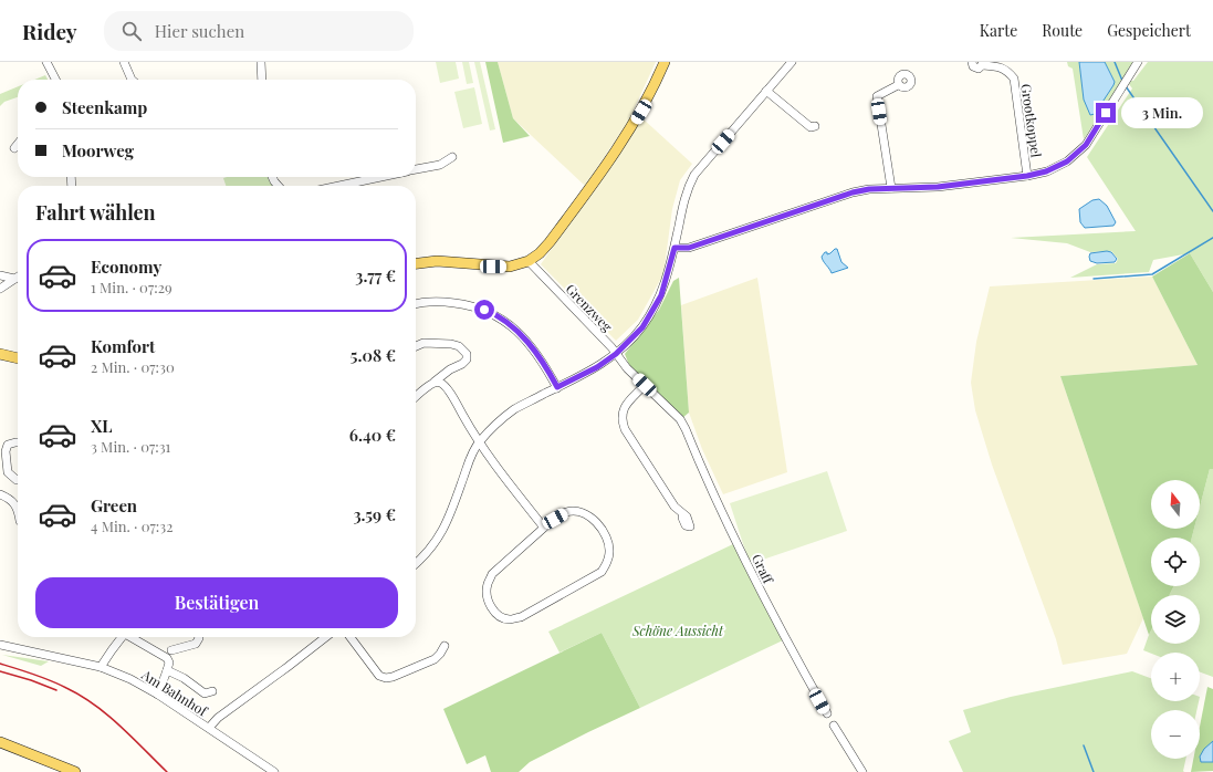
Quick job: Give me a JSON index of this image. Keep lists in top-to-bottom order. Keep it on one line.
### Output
{"streets":{"street":["Grootkoppel","Grenzweg","Graff","Am Bahnhof"]},"crossings":[["Grenzweg","Graff"]],"parks":["Schöne Aussicht"],"north":"top","page":{"header":"Ridey","search":"Hier suchen","nav":["Karte","Route","Gespeichert"],"banner":["Steenkamp","Moorweg"],"bubble":"3 Min.","heading":"Fahrt wählen","list":[{"name":"Economy","note":"1 Min. · 07:29","value":"3.77 €"},{"name":"Komfort","note":"2 Min. · 07:30","value":"5.08 €"},{"name":"XL","note":"3 Min. · 07:31","value":"6.40 €"},{"name":"Green","note":"4 Min. · 07:32","value":"3.59 €"}],"map_buttons":["+","−"],"buttons":"Bestätigen"}}
